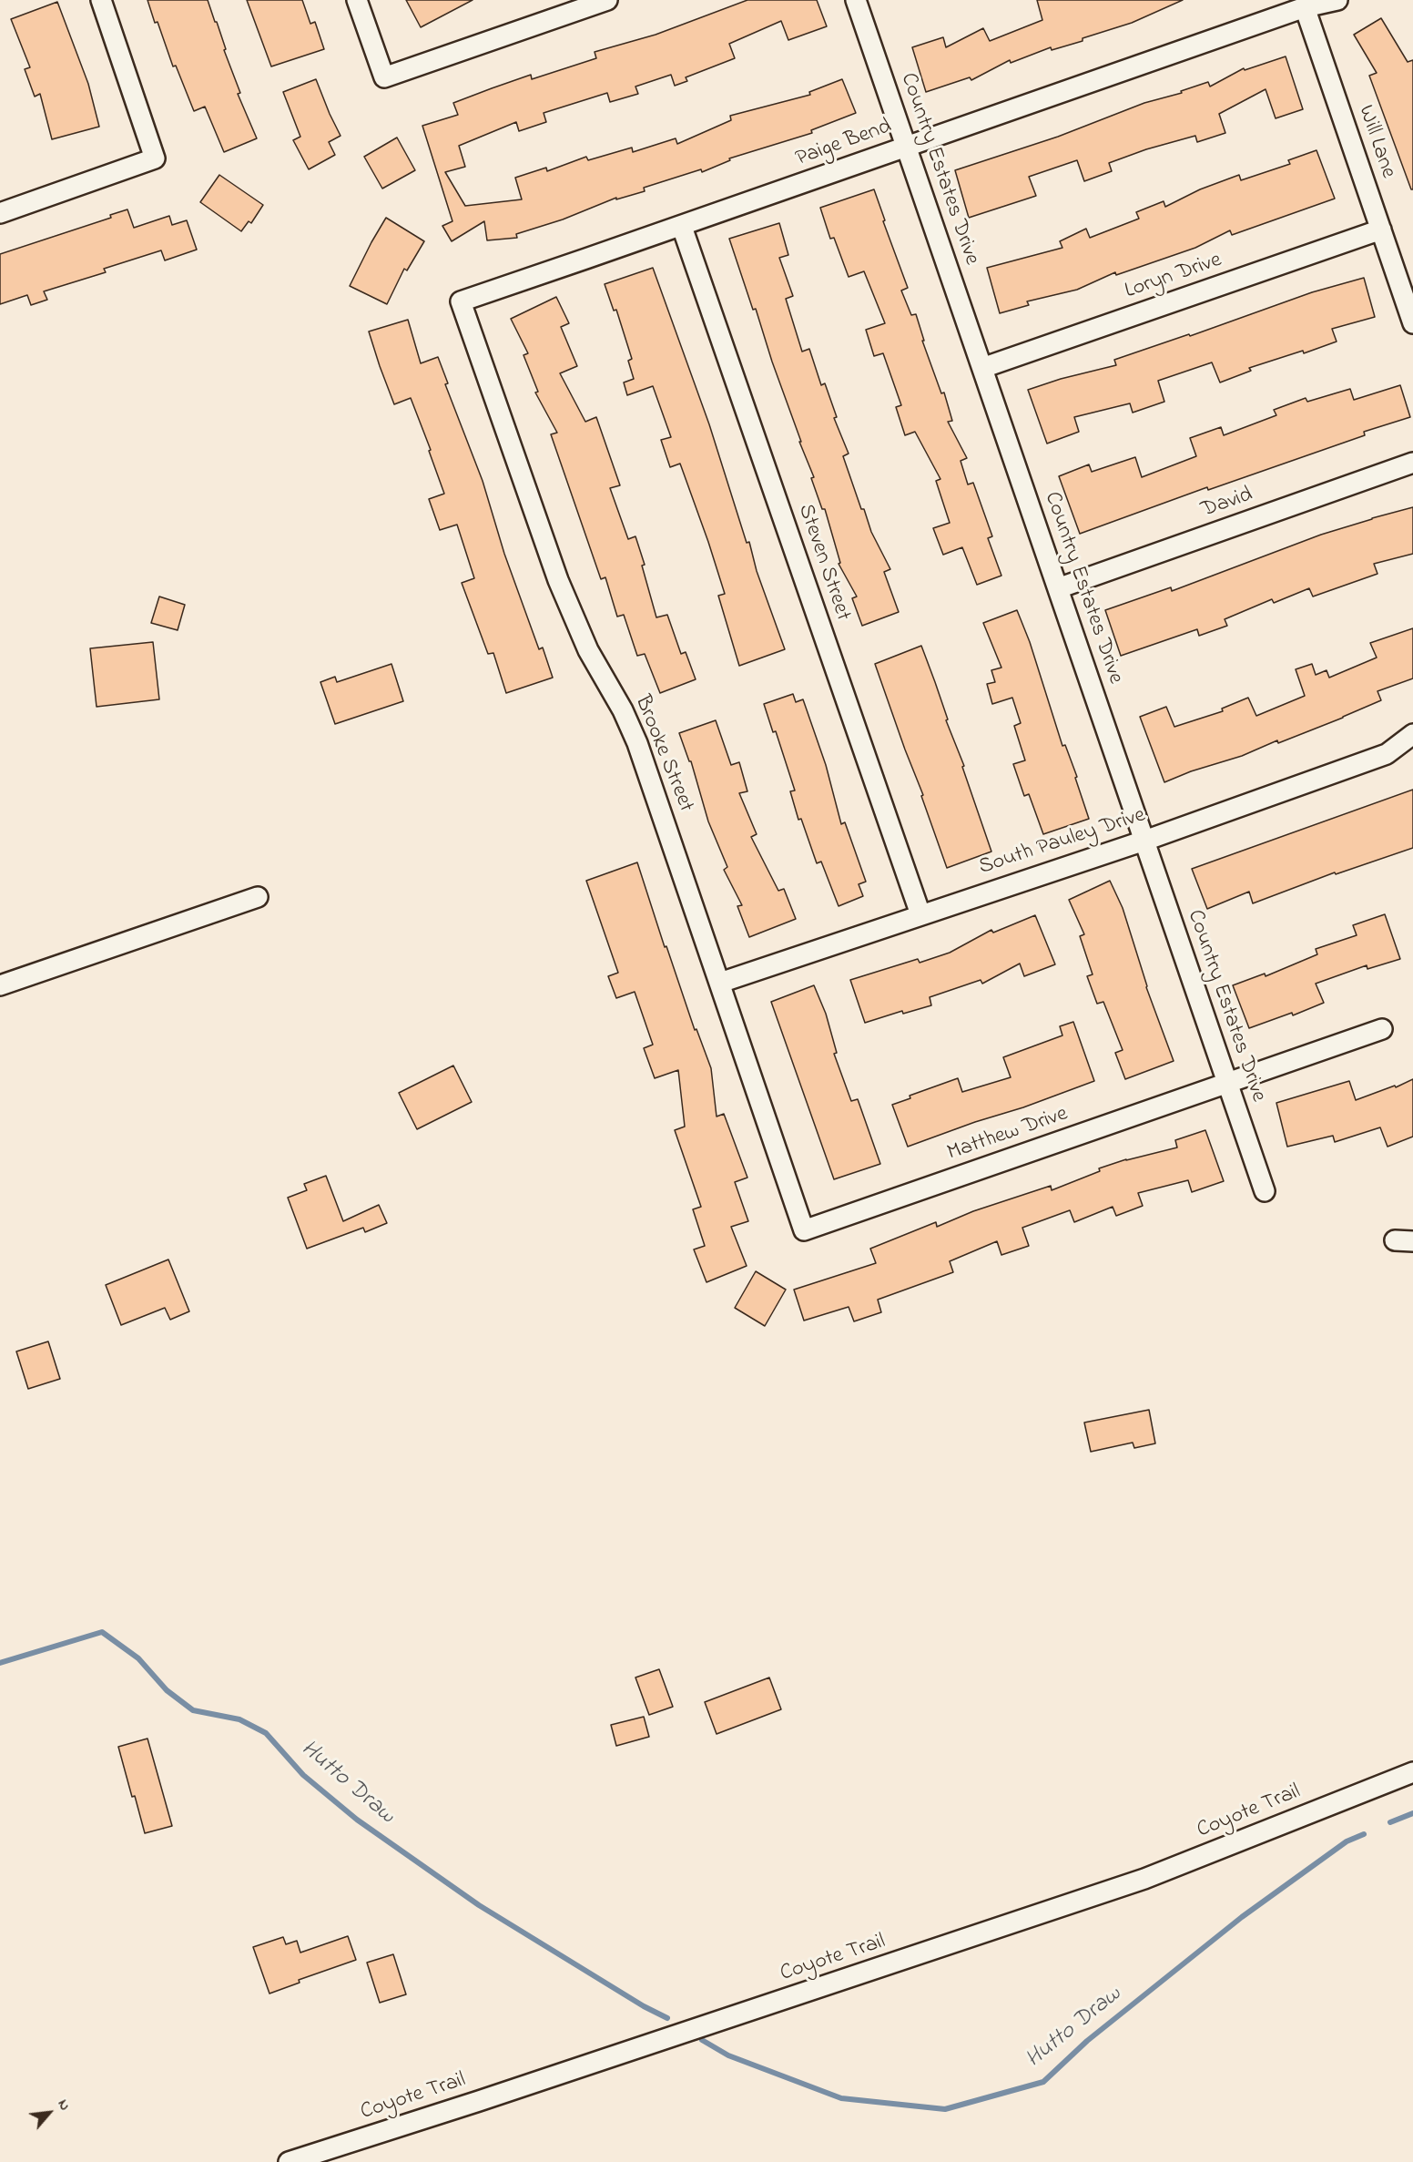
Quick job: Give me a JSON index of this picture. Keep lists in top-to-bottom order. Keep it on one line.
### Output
{"streets":{"street":["Will Lane","Paige Bend","Country Estates Drive","Loryn Drive","David","Steven Street","Brooke Street","South Pauley Drive","Matthew Drive","Coyote Trail"]},"crossings":[["Will Lane","Paige Bend"],["Will Lane","Loryn Drive"],["Paige Bend","Country Estates Drive"],["Paige Bend","Steven Street"],["Paige Bend","Brooke Street"],["Country Estates Drive","Loryn Drive"],["Country Estates Drive","David"],["Country Estates Drive","South Pauley Drive"],["Country Estates Drive","Matthew Drive"],["Steven Street","South Pauley Drive"],["Brooke Street","South Pauley Drive"],["Brooke Street","Matthew Drive"]],"water":["Hutto Draw"],"north":"top right"}
